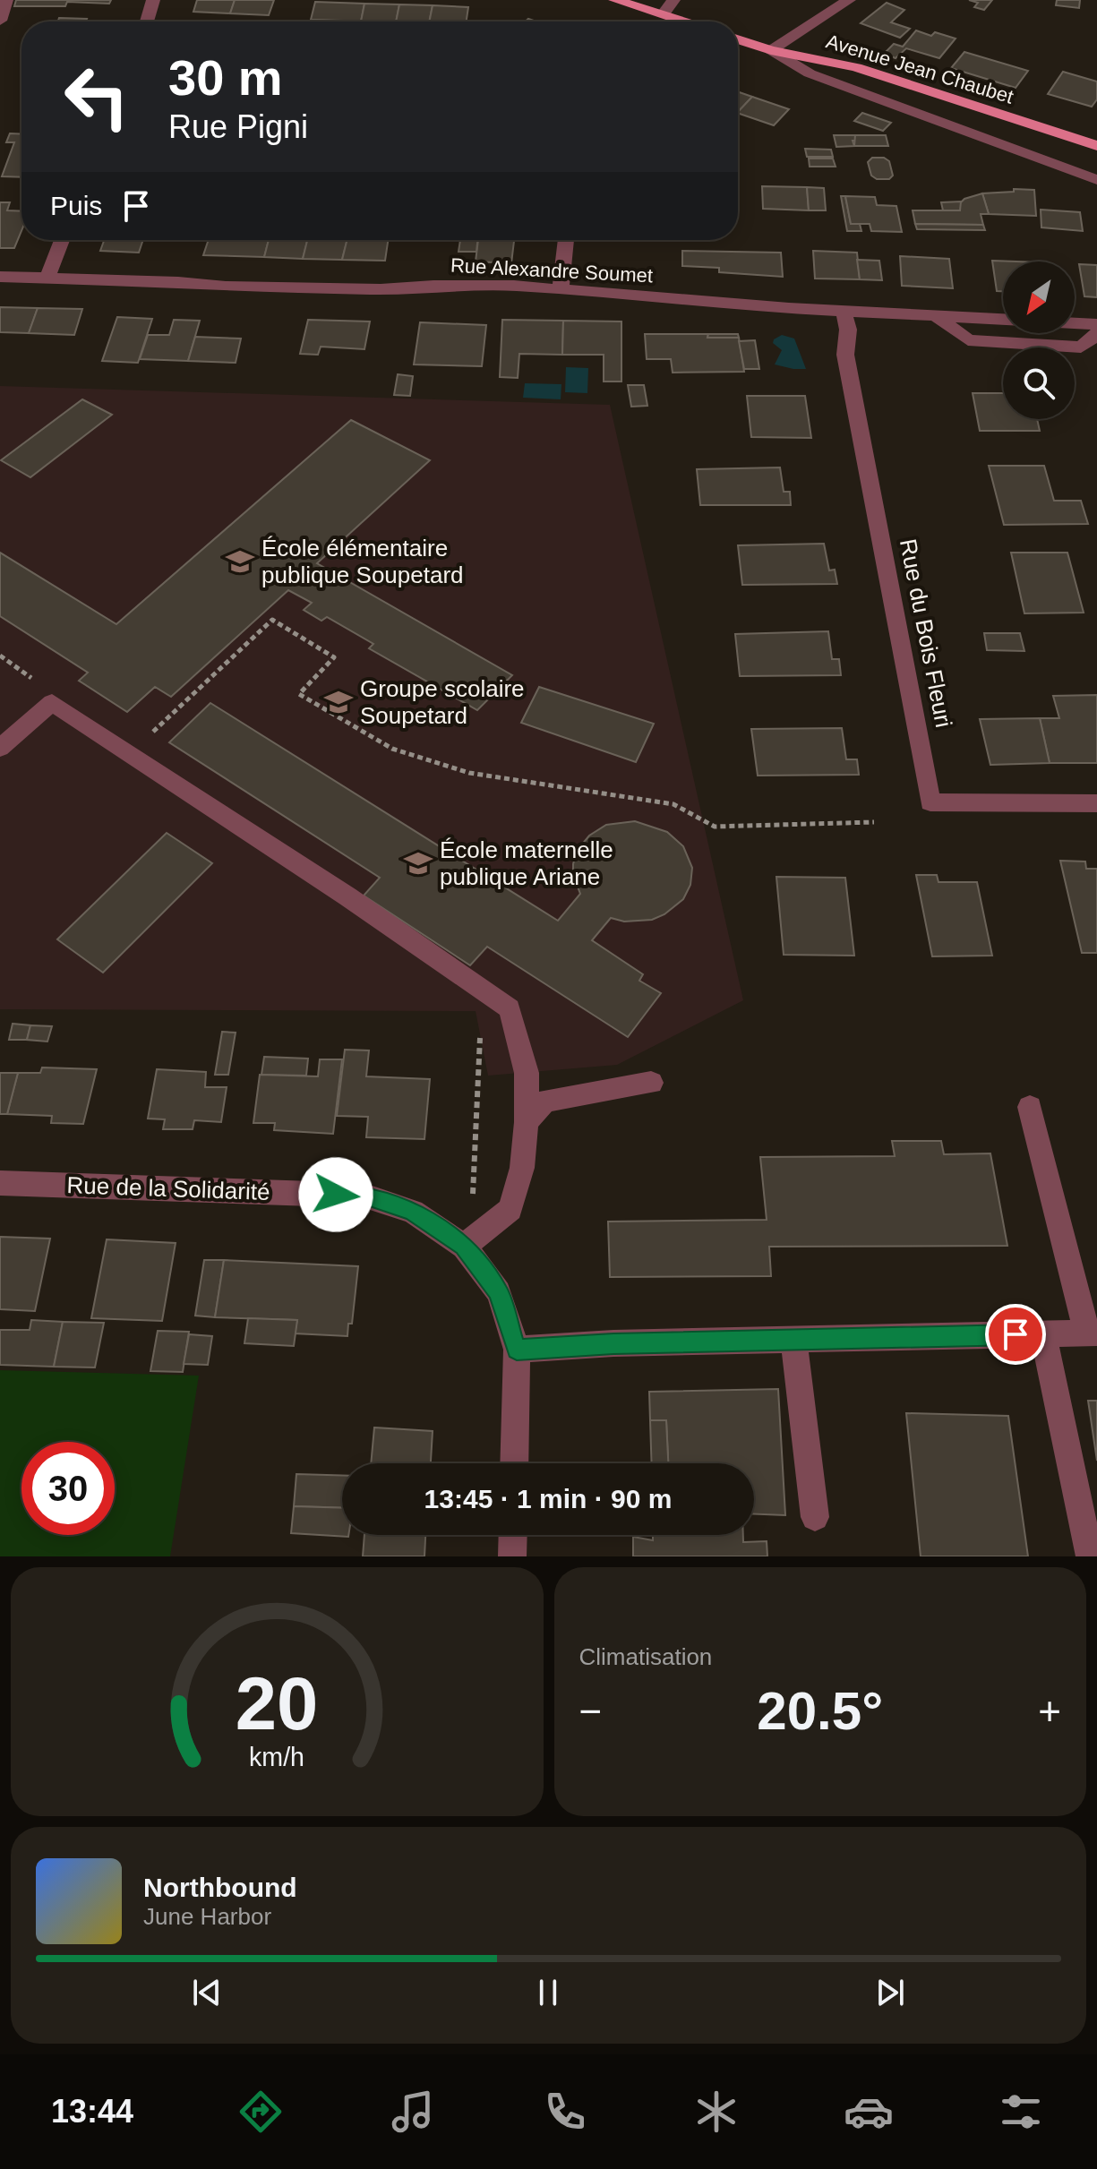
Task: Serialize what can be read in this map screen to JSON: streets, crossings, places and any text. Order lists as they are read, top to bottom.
{
  "streets": {
    "main road": ["Avenue Jean Chaubet"],
    "street": ["Rue Alexandre Soumet", "Rue du Bois Fleuri", "Rue de la Solidarité"]
  },
  "crossings": [
    ["Rue Alexandre Soumet", "Rue du Bois Fleuri"]
  ],
  "places": {
    "school or university": ["École élémentaire publique Soupetard", "Groupe scolaire Soupetard", "École maternelle publique Ariane"]
  },
  "north": "bottom left",
  "page": {
    "turn": ["30 m", "Rue Pigni"],
    "then": "Puis",
    "limit": "30",
    "trip": "13:45 · 1 min · 90 m",
    "tile": "Climatisation",
    "heat": ["−", "20.5°", "+"],
    "song": ["Northbound", "June Harbor"],
    "tabs": "13:44",
    "gauge": ["20", "km/h"]
  }
}
